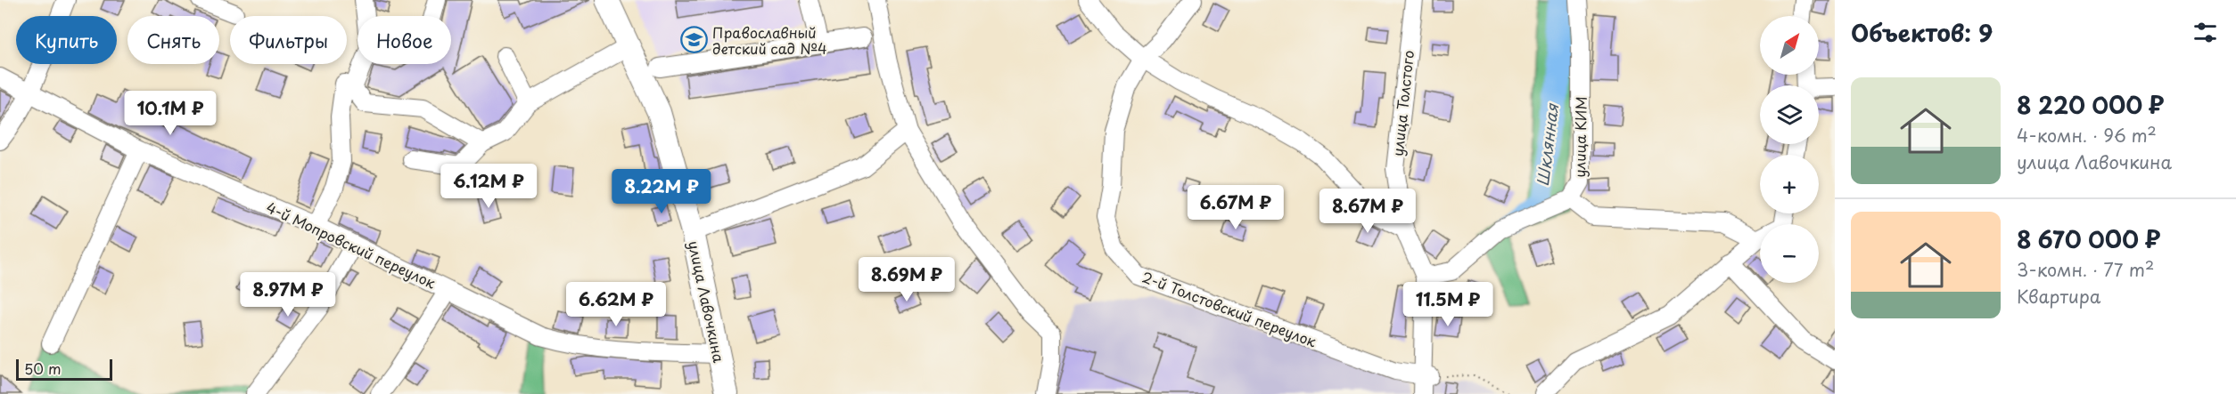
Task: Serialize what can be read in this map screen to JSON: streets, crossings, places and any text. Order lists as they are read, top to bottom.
{
  "streets": {
    "main road": ["улица Лавочкина"],
    "street": [
      "улица Толстого",
      "улица КИМ",
      "4-й Мопровский переулок",
      "2-й Толстовский переулок"
    ]
  },
  "crossings": [
    ["улица Толстого", "улица КИМ"],
    ["улица Толстого", "2-й Толстовский переулок"],
    ["4-й Мопровский переулок", "улица Лавочкина"]
  ],
  "water": ["Шклянная"],
  "places": {
    "school or university": ["Православный детский сад №4"]
  },
  "scale_bar": "50 m",
  "north": "top right",
  "page": {
    "heading": "Объектов: 9",
    "map_buttons": ["+", "−"],
    "chip": [
      "Купить",
      "Снять",
      "Фильтры",
      "Новое"
    ],
    "list": [
      {
        "name": "8 220 000 ₽",
        "note": "4-комн. · 96 m² · улица Лавочкина"
      },
      {
        "name": "8 670 000 ₽",
        "note": "3-комн. · 77 m² · Квартира"
      }
    ],
    "price": [
      "10.1M ₽",
      "6.12M ₽",
      "8.22M ₽",
      "6.67M ₽",
      "8.67M ₽",
      "8.69M ₽",
      "8.97M ₽",
      "6.62M ₽",
      "11.5M ₽"
    ],
    "scale": "50 m"
  }
}
